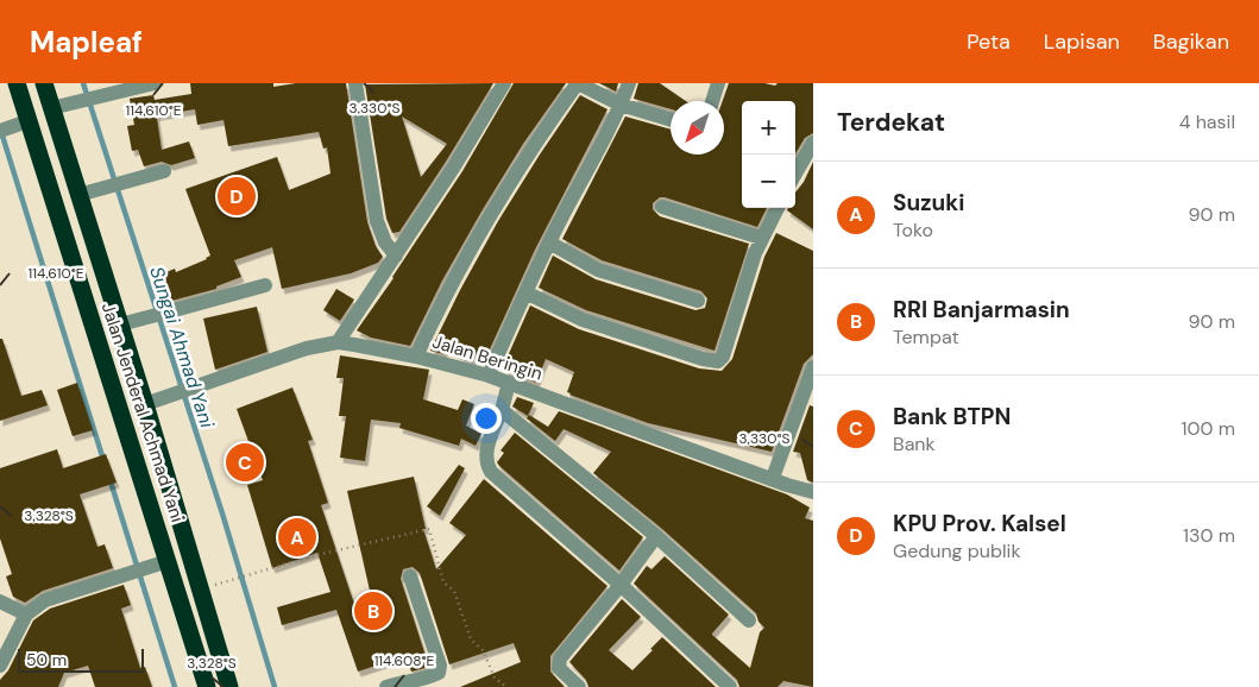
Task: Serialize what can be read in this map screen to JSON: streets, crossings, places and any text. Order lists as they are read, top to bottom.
{
  "streets": {
    "highway": ["Jalan Jenderal Achmad Yani"],
    "street": ["Jalan Beringin"]
  },
  "crossings": [
    ["Jalan Beringin", "Jalan Jenderal Achmad Yani"]
  ],
  "water": ["Sungai Ahmad Yani"],
  "scale_bar": "50 m",
  "north": "bottom left",
  "page": {
    "header": "Mapleaf",
    "nav": ["Peta", "Lapisan", "Bagikan"],
    "heading": ["Terdekat", "4 hasil"],
    "map_buttons": ["+", "−"],
    "list": [
      {
        "mark": "A",
        "name": "Suzuki",
        "note": "Toko",
        "value": "90 m"
      },
      {
        "mark": "B",
        "name": "RRI Banjarmasin",
        "note": "Tempat",
        "value": "90 m"
      },
      {
        "mark": "C",
        "name": "Bank BTPN",
        "note": "Bank",
        "value": "100 m"
      },
      {
        "mark": "D",
        "name": "KPU Prov. Kalsel",
        "note": "Gedung publik",
        "value": "130 m"
      }
    ],
    "pins": [
      "D",
      "C",
      "A",
      "B"
    ],
    "scale": "50 m"
  },
  "coordinates": [
    "3.330°S",
    "114.610°E",
    "3.328°S",
    "114.608°E"
  ]
}
